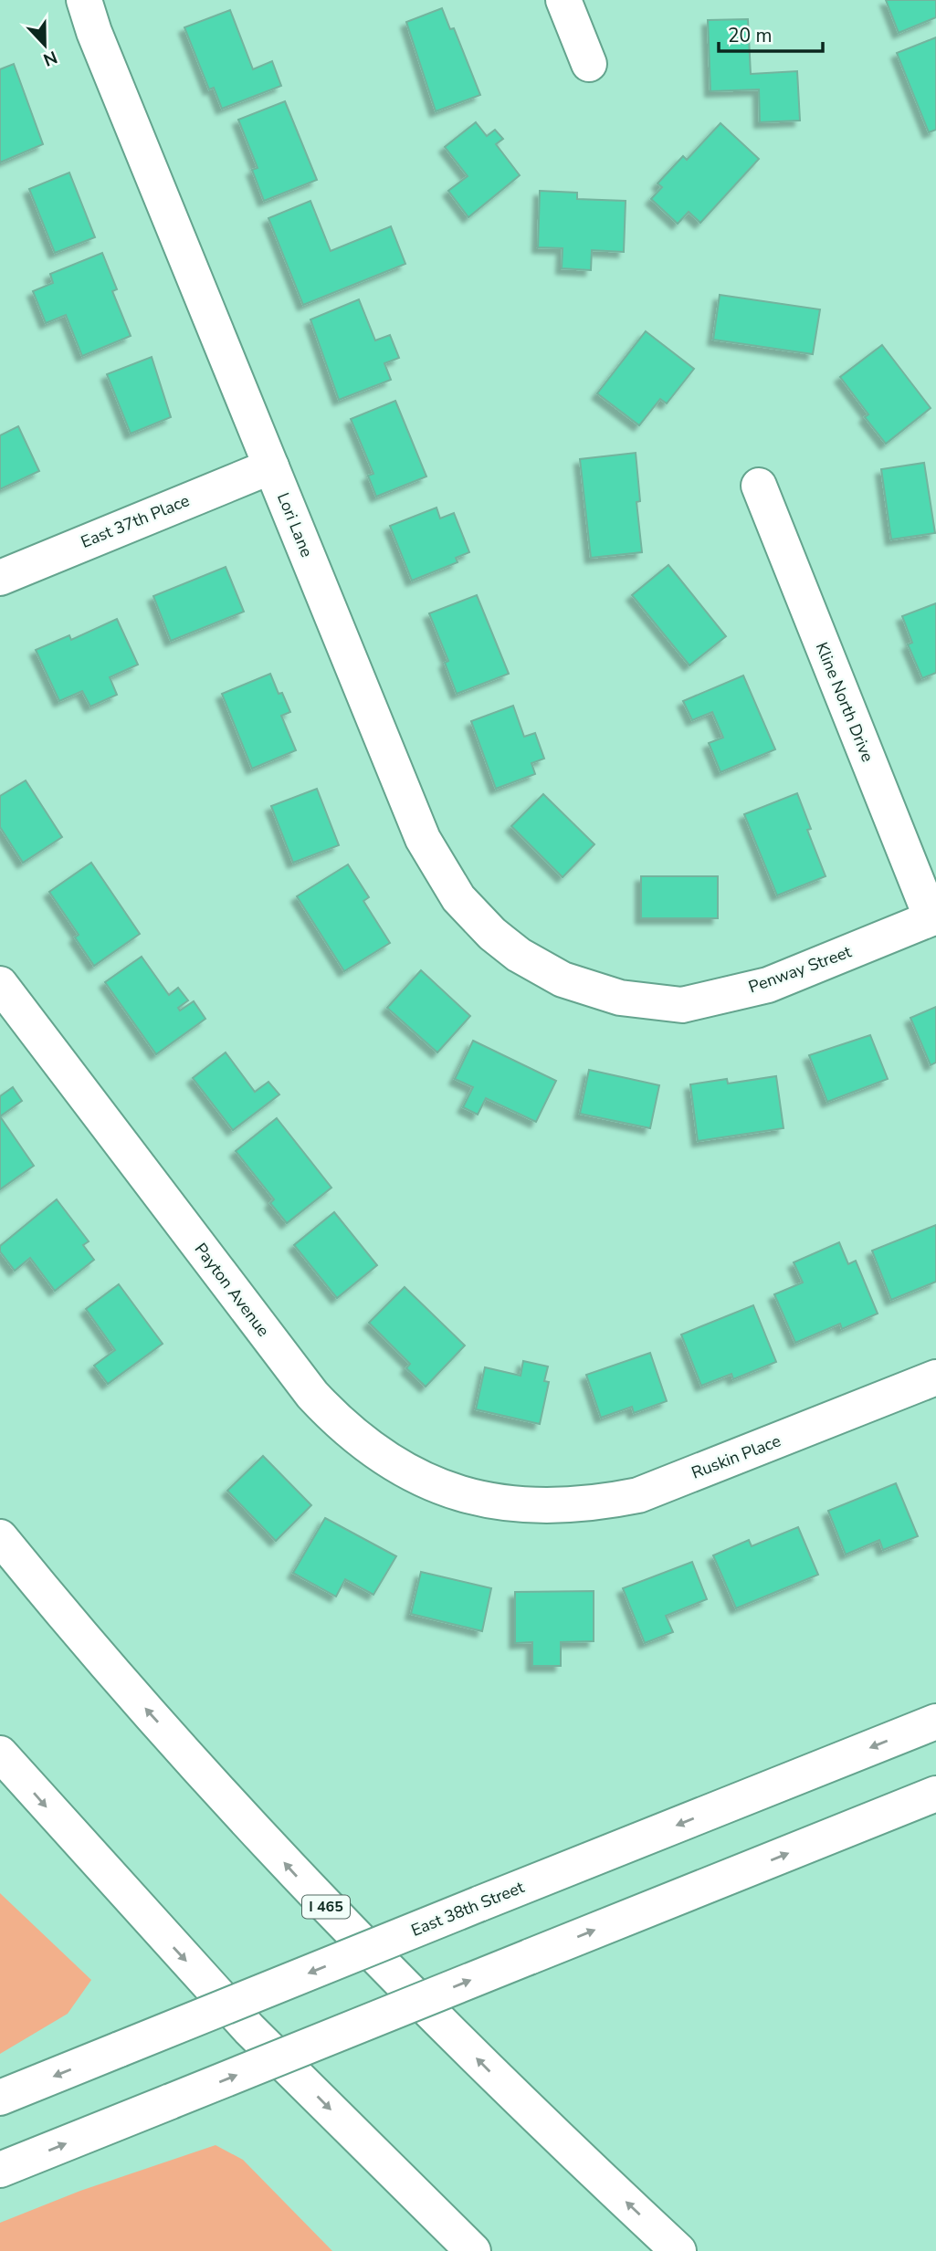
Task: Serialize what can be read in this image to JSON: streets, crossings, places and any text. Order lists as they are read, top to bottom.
{
  "streets": {
    "main road": [
      "East 37th Place",
      "Lori Lane",
      "Kline North Drive",
      "Penway Street",
      "Payton Avenue",
      "Ruskin Place",
      "I 465",
      "East 38th Street"
    ]
  },
  "crossings": [
    ["East 37th Place", "Lori Lane"],
    ["Lori Lane", "Penway Street"],
    ["Kline North Drive", "Penway Street"],
    ["Payton Avenue", "Ruskin Place"]
  ],
  "scale_bar": "20 m",
  "north": "bottom"
}
